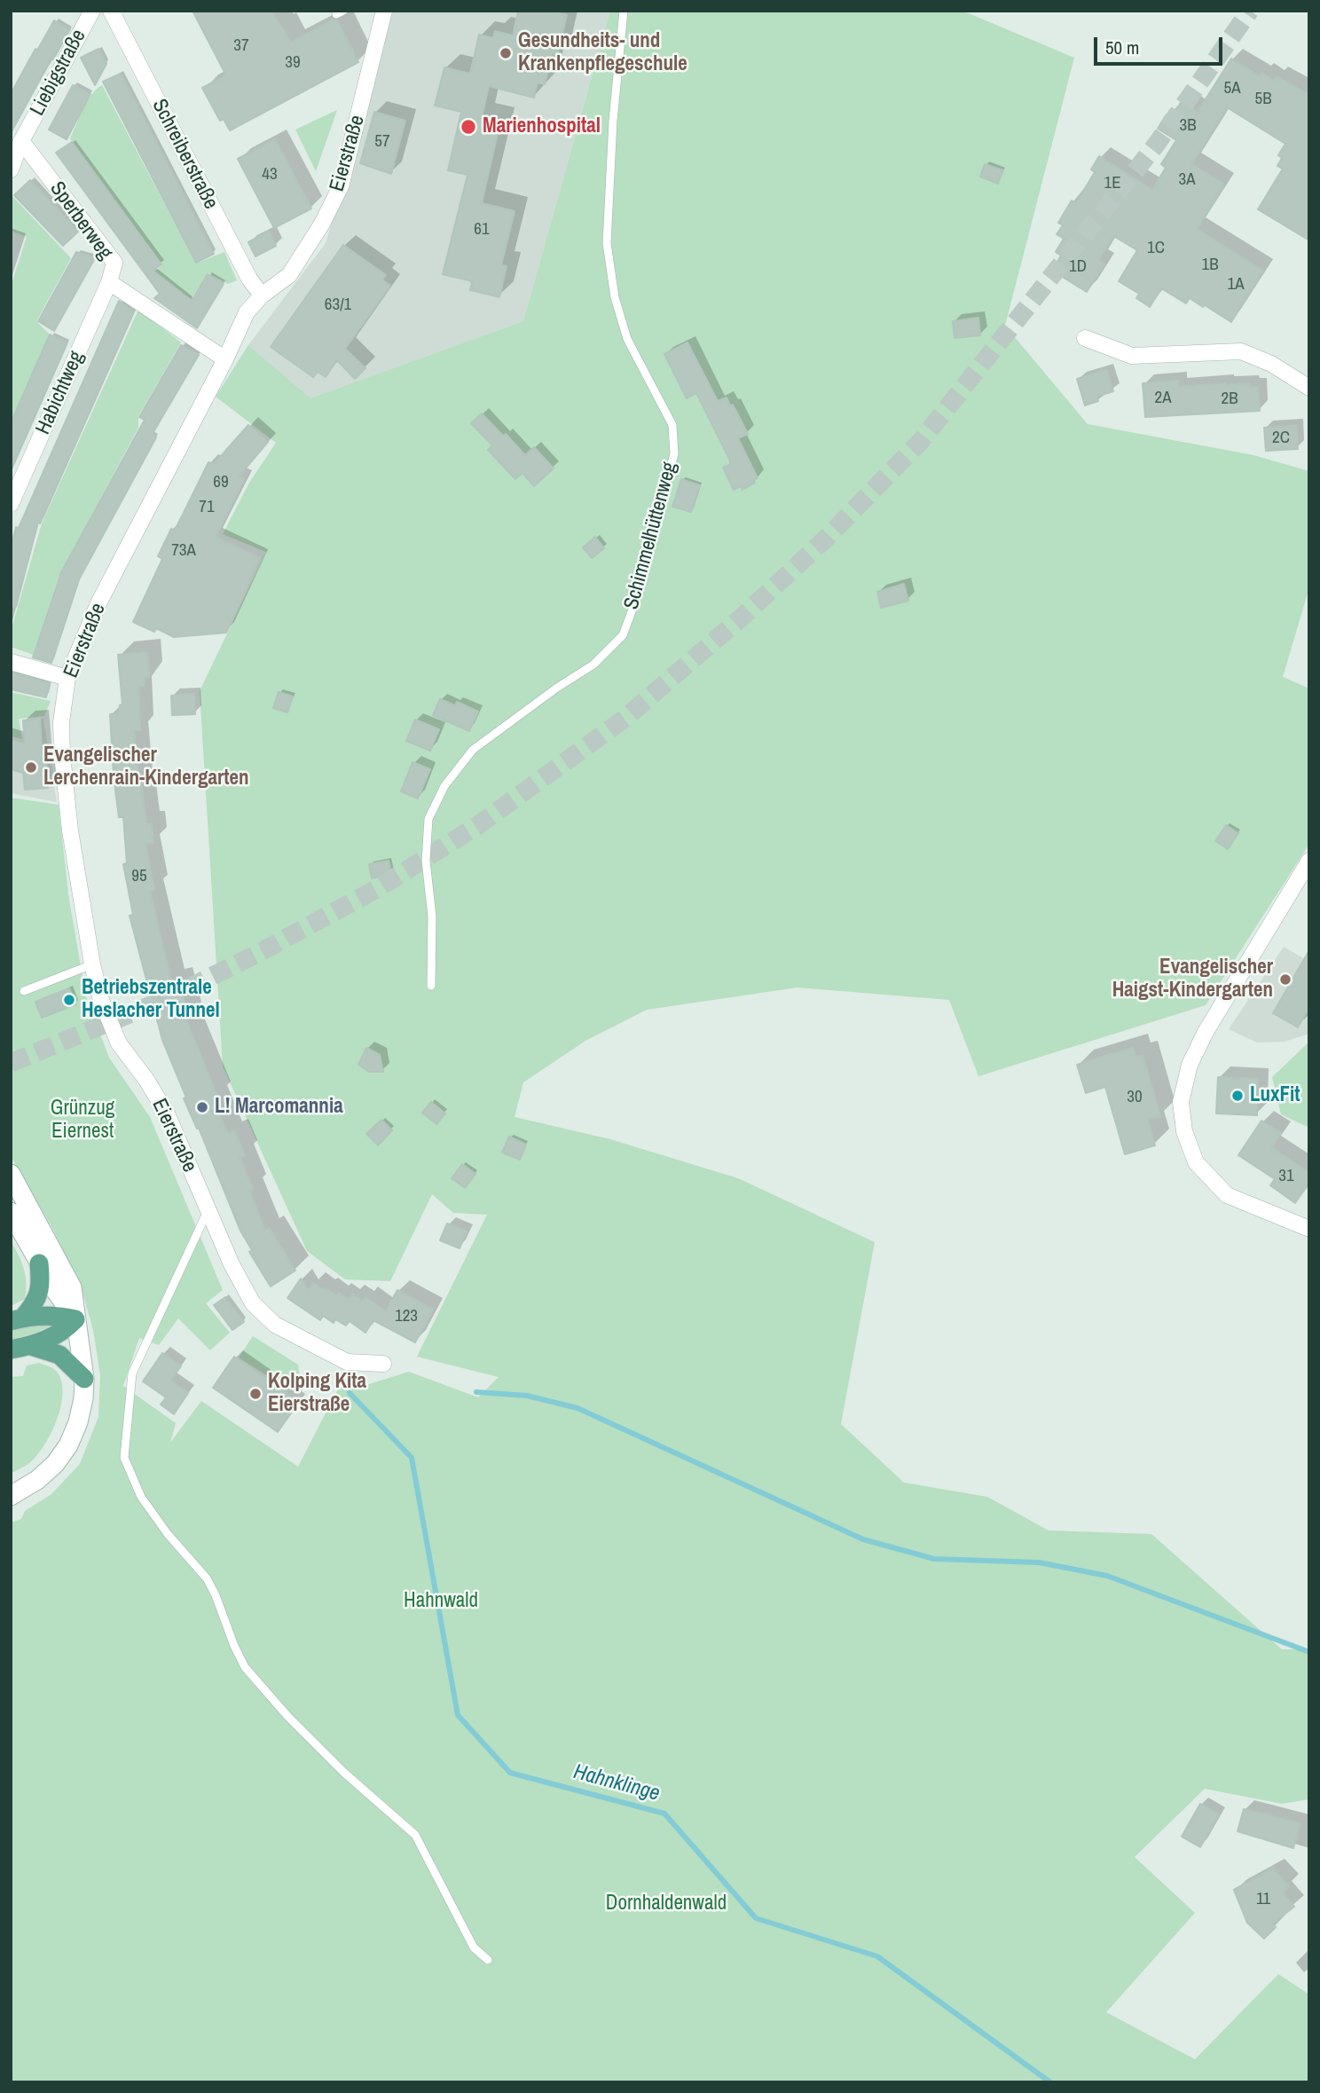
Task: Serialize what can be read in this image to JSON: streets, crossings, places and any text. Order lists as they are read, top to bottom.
{
  "streets": {
    "street": [
      "Liebigstraße",
      "Eierstraße",
      "Schreiberstraße",
      "Sperberweg",
      "Habichtweg"
    ],
    "lane": ["Schimmelhüttenweg"]
  },
  "crossings": [
    ["Liebigstraße", "Sperberweg"],
    ["Eierstraße", "Schreiberstraße"],
    ["Eierstraße", "Sperberweg"],
    ["Sperberweg", "Habichtweg"]
  ],
  "water": ["Hahnklinge"],
  "parks": ["Grünzug Eiernest", "Hahnwald", "Dornhaldenwald"],
  "places": [
    "Gesundheits- und Krankenpflegeschule",
    "Marienhospital",
    "Evangelischer Lerchenrain-Kindergarten",
    "Evangelischer Haigst-Kindergarten",
    "Betriebszentrale Heslacher Tunnel",
    "LuxFit",
    "L! Marcomannia",
    "Kolping Kita Eierstraße"
  ],
  "house_numbers": [
    "37",
    "39",
    "5A",
    "5B",
    "3B",
    "57",
    "43",
    "3A",
    "1E",
    "61",
    "1C",
    "1B",
    "1D",
    "1A",
    "63/1",
    "2A",
    "2B",
    "2C",
    "69",
    "71",
    "73A",
    "95",
    "30",
    "31",
    "123",
    "11"
  ],
  "scale_bar": "50 m"
}
